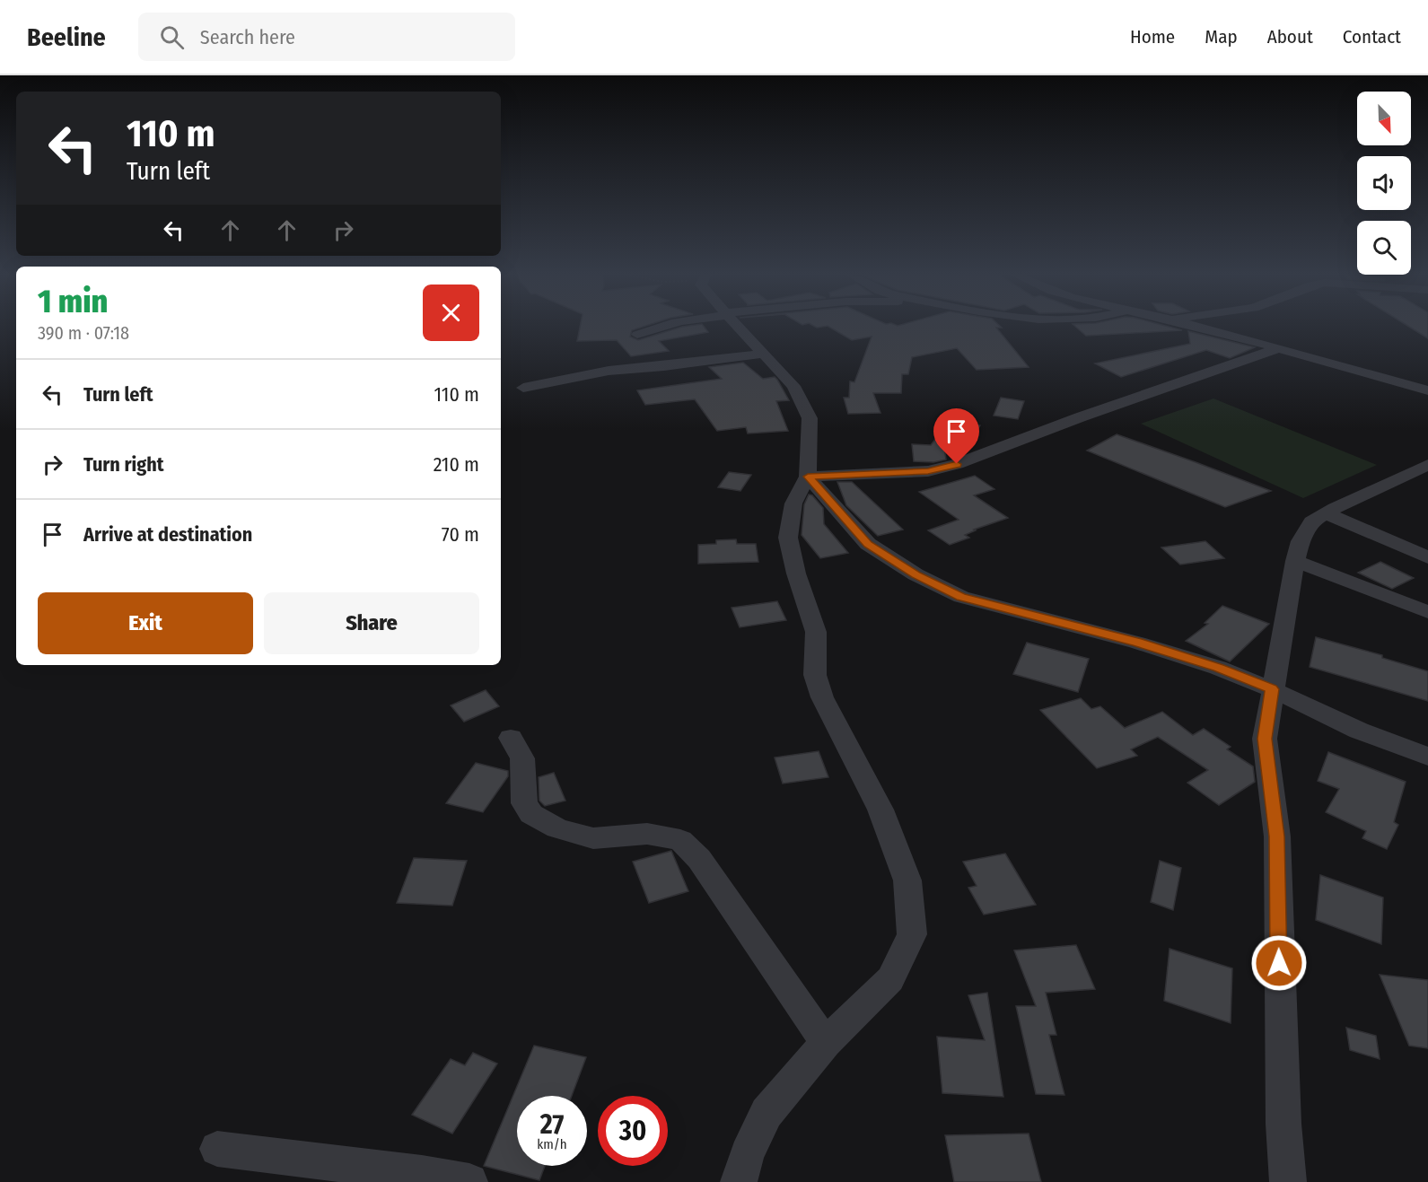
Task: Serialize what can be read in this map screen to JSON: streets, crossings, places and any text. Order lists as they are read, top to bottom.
{
  "north": "bottom right",
  "page": {
    "header": "Beeline",
    "search": "Search here",
    "nav": [
      "Home",
      "Map",
      "About",
      "Contact"
    ],
    "turn": ["110 m", "Turn left"],
    "heading": ["1 min", "390 m · 07:18"],
    "list": [
      {
        "name": "Turn left",
        "value": "110 m"
      },
      {
        "name": "Turn right",
        "value": "210 m"
      },
      {
        "name": "Arrive at destination",
        "value": "70 m"
      }
    ],
    "buttons": ["Exit", "Share"],
    "speed": "27 km/h",
    "limit": "30"
  }
}
